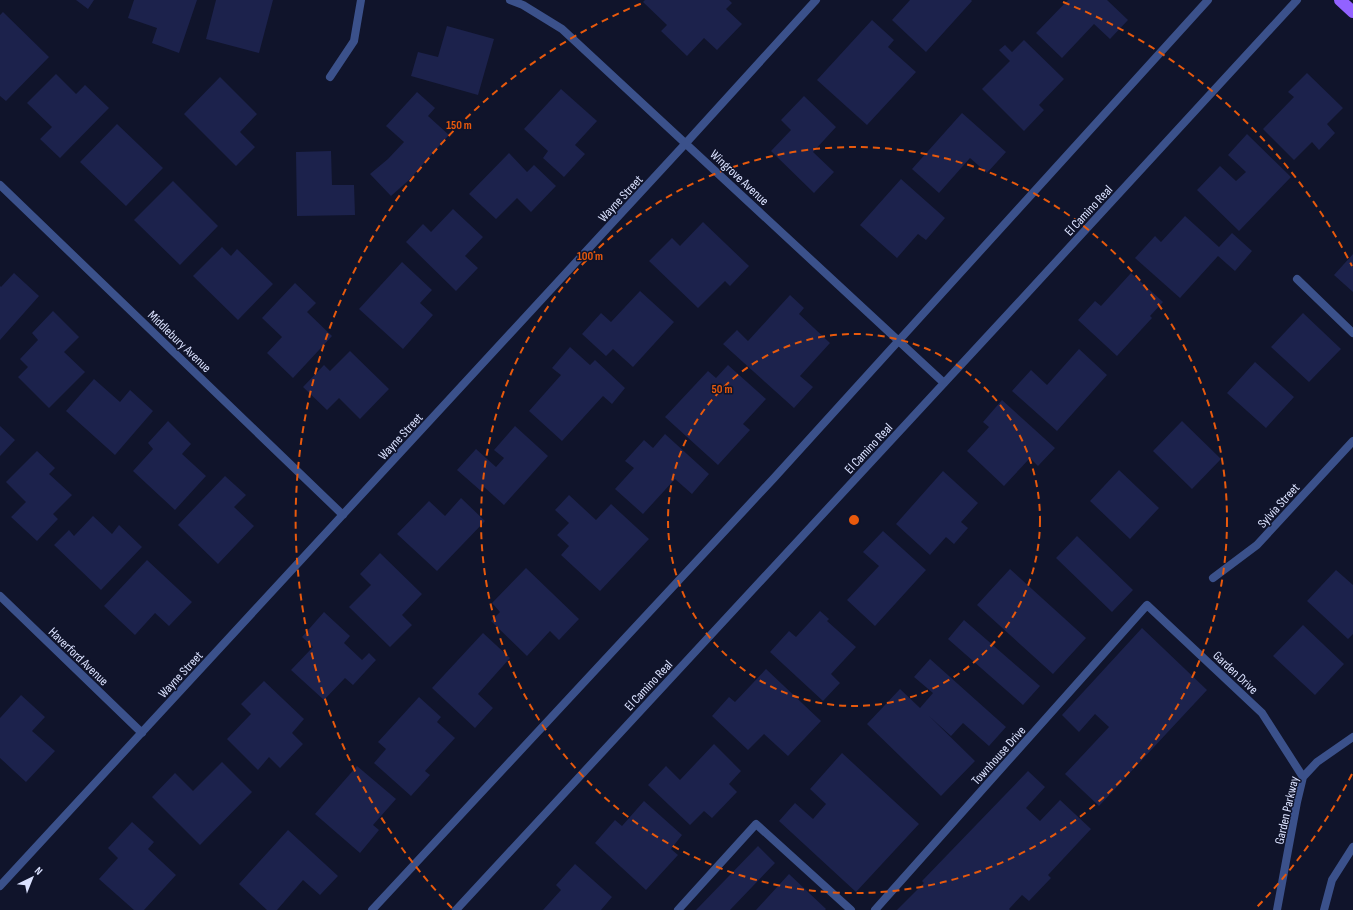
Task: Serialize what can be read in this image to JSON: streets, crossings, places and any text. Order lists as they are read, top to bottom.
{
  "streets": {
    "street": [
      "Wingrove Avenue",
      "Wayne Street",
      "El Camino Real",
      "Middlebury Avenue",
      "Sylvia Street",
      "Haverford Avenue",
      "Garden Drive",
      "Townhouse Drive",
      "Garden Parkway"
    ]
  },
  "crossings": [
    ["Wingrove Avenue", "Wayne Street"],
    ["Wingrove Avenue", "El Camino Real"],
    ["Wayne Street", "Middlebury Avenue"],
    ["Wayne Street", "Haverford Avenue"],
    ["Garden Drive", "Townhouse Drive"],
    ["Garden Drive", "Garden Parkway"]
  ],
  "north": "top right",
  "rings": ["150 m", "100 m", "50 m"]
}
